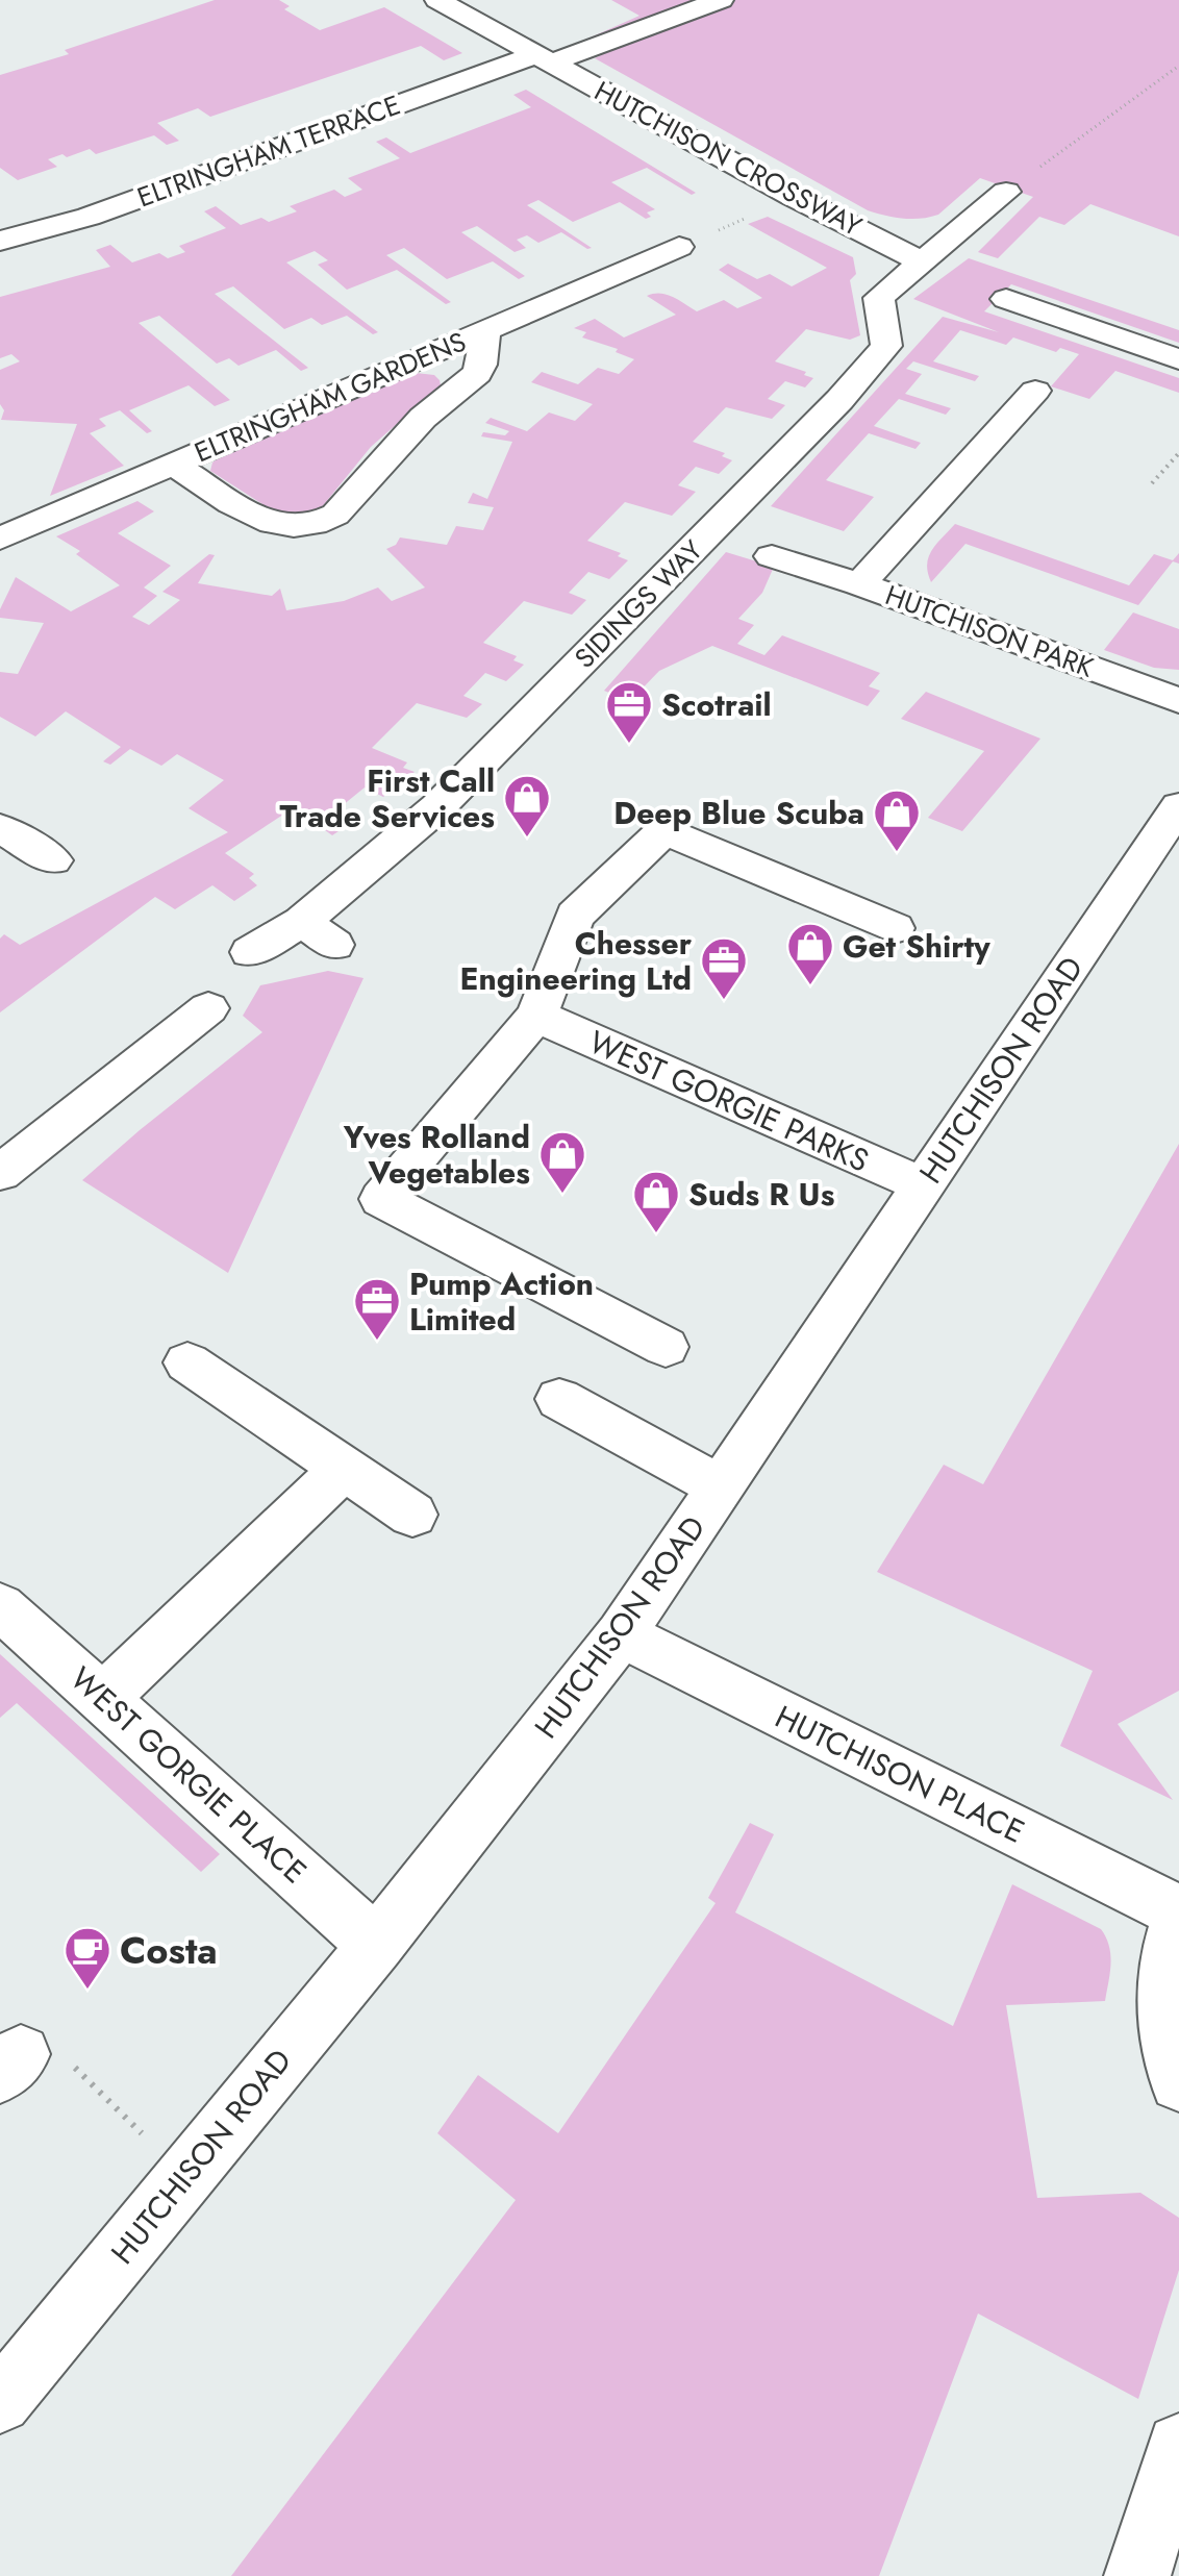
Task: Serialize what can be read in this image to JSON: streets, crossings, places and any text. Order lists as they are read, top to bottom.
{
  "streets": {
    "street": [
      "ELTRINGHAM TERRACE",
      "HUTCHISON CROSSWAY",
      "ELTRINGHAM GARDENS",
      "SIDINGS WAY",
      "HUTCHISON PARK",
      "HUTCHISON ROAD",
      "WEST GORGIE PARKS",
      "HUTCHISON PLACE",
      "WEST GORGIE PLACE"
    ]
  },
  "crossings": [
    ["ELTRINGHAM TERRACE", "HUTCHISON CROSSWAY"],
    ["HUTCHISON CROSSWAY", "SIDINGS WAY"],
    ["HUTCHISON ROAD", "WEST GORGIE PARKS"],
    ["HUTCHISON ROAD", "HUTCHISON PLACE"],
    ["HUTCHISON ROAD", "WEST GORGIE PLACE"]
  ],
  "places": {
    "office": ["Scotrail", "Chesser Engineering Ltd", "Pump Action Limited"],
    "shop": [
      "First Call Trade Services",
      "Deep Blue Scuba",
      "Get Shirty",
      "Yves Rolland Vegetables",
      "Suds R Us"
    ],
    "cafe": ["Costa"]
  }
}
